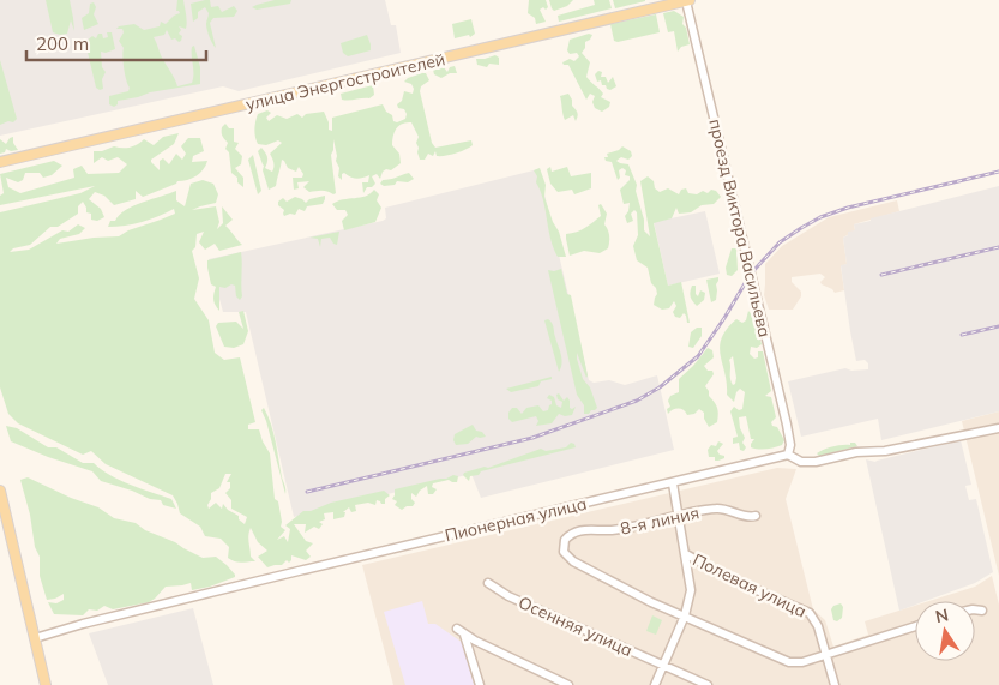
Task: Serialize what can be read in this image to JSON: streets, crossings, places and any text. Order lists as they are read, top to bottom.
{
  "streets": {
    "main road": ["улица Энергостроителей"],
    "street": [
      "проезд Виктора Васильева",
      "Пионерная улица",
      "8-я линия",
      "Полевая улица",
      "Осенняя улица"
    ]
  },
  "crossings": [
    ["улица Энергостроителей", "проезд Виктора Васильева"],
    ["проезд Виктора Васильева", "Пионерная улица"],
    ["Пионерная улица", "Полевая улица"],
    ["8-я линия", "Полевая улица"]
  ],
  "scale_bar": "200 m",
  "north": "top"
}
